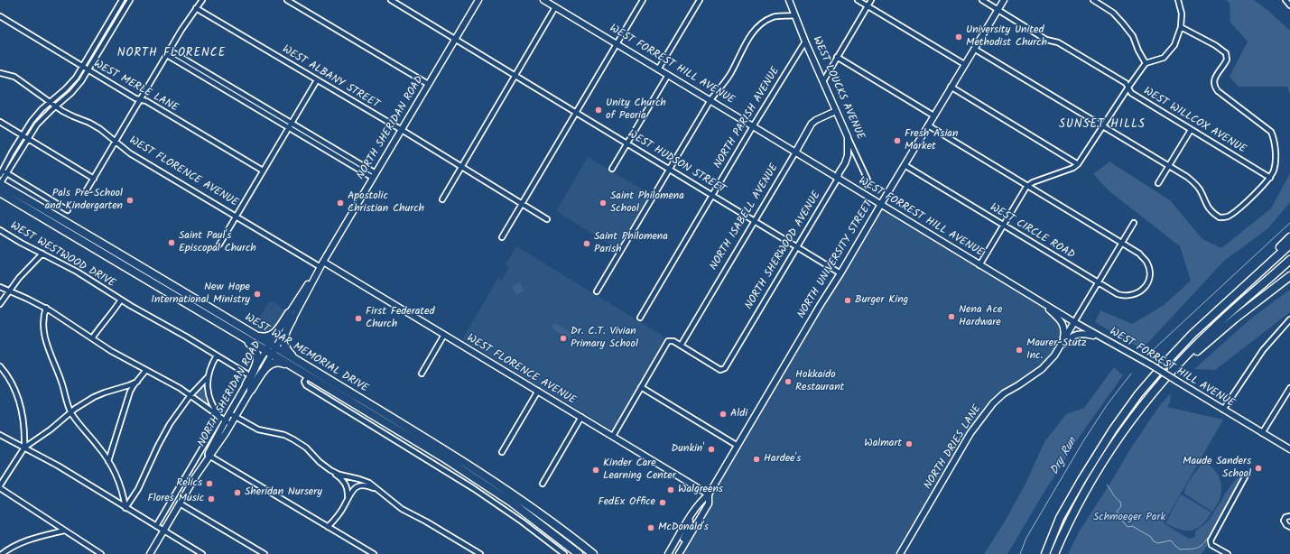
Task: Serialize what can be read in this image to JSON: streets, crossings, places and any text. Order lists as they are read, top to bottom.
{
  "streets": {
    "highway": ["WEST WAR MEMORIAL DRIVE"],
    "main road": [
      "WEST FORREST HILL AVENUE",
      "WEST LOUCKS AVENUE",
      "NORTH SHERIDAN ROAD",
      "WEST FLORENCE AVENUE",
      "NORTH ISABELL AVENUE",
      "NORTH SHERWOOD AVENUE",
      "NORTH UNIVERSITY STREET",
      "NORTH DRIES LANE"
    ],
    "street": [
      "WEST ALBANY STREET",
      "WEST MERLE LANE",
      "NORTH PARISH AVENUE",
      "WEST WILLCOX AVENUE",
      "WEST HUDSON STREET",
      "WEST CIRCLE ROAD",
      "WEST WESTWOOD DRIVE"
    ]
  },
  "crossings": [
    ["WEST FORREST HILL AVENUE", "NORTH PARISH AVENUE"],
    ["WEST FORREST HILL AVENUE", "NORTH ISABELL AVENUE"],
    ["WEST FORREST HILL AVENUE", "NORTH SHERWOOD AVENUE"],
    ["WEST FORREST HILL AVENUE", "NORTH UNIVERSITY STREET"],
    ["WEST FORREST HILL AVENUE", "NORTH DRIES LANE"],
    ["WEST ALBANY STREET", "NORTH SHERIDAN ROAD"],
    ["WEST LOUCKS AVENUE", "NORTH PARISH AVENUE"],
    ["WEST LOUCKS AVENUE", "NORTH ISABELL AVENUE"],
    ["WEST LOUCKS AVENUE", "NORTH SHERWOOD AVENUE"],
    ["NORTH PARISH AVENUE", "WEST HUDSON STREET"],
    ["WEST WILLCOX AVENUE", "NORTH UNIVERSITY STREET"],
    ["NORTH SHERIDAN ROAD", "WEST HUDSON STREET"],
    ["NORTH SHERIDAN ROAD", "WEST FLORENCE AVENUE"],
    ["NORTH SHERIDAN ROAD", "WEST WAR MEMORIAL DRIVE"],
    ["WEST HUDSON STREET", "NORTH ISABELL AVENUE"],
    ["WEST HUDSON STREET", "NORTH SHERWOOD AVENUE"],
    ["WEST HUDSON STREET", "NORTH UNIVERSITY STREET"],
    ["WEST FLORENCE AVENUE", "NORTH UNIVERSITY STREET"],
    ["NORTH ISABELL AVENUE", "NORTH SHERWOOD AVENUE"],
    ["WEST CIRCLE ROAD", "NORTH UNIVERSITY STREET"],
    ["WEST CIRCLE ROAD", "NORTH DRIES LANE"]
  ],
  "districts": ["NORTH FLORENCE", "SUNSET HILLS"],
  "water": ["Dry Run"],
  "parks": ["Schmoeger Park"],
  "places": [
    "University United Methodist Church",
    "Unity Church of Peoria",
    "Fresh Asian Market",
    "Pals Pre-School and Kindergarten",
    "Apostolic Christian Church",
    "Saint Philomena School",
    "Saint Paul's Episcopal Church",
    "Saint Philomena Parish",
    "New Hope International Ministry",
    "Burger King",
    "Nena Ace Hardware",
    "First Federated Church",
    "Dr. C.T. Vivian Primary School",
    "Maurer-Stutz Inc.",
    "Hokkaido Restaurant",
    "Aldi",
    "Walmart",
    "Dunkin'",
    "Hardee's",
    "Maude Sanders School",
    "Kinder Care Learning Center",
    "Relics",
    "Walgreens",
    "Sheridan Nursery",
    "Flores Music",
    "FedEx Office",
    "McDonald's"
  ]
}
